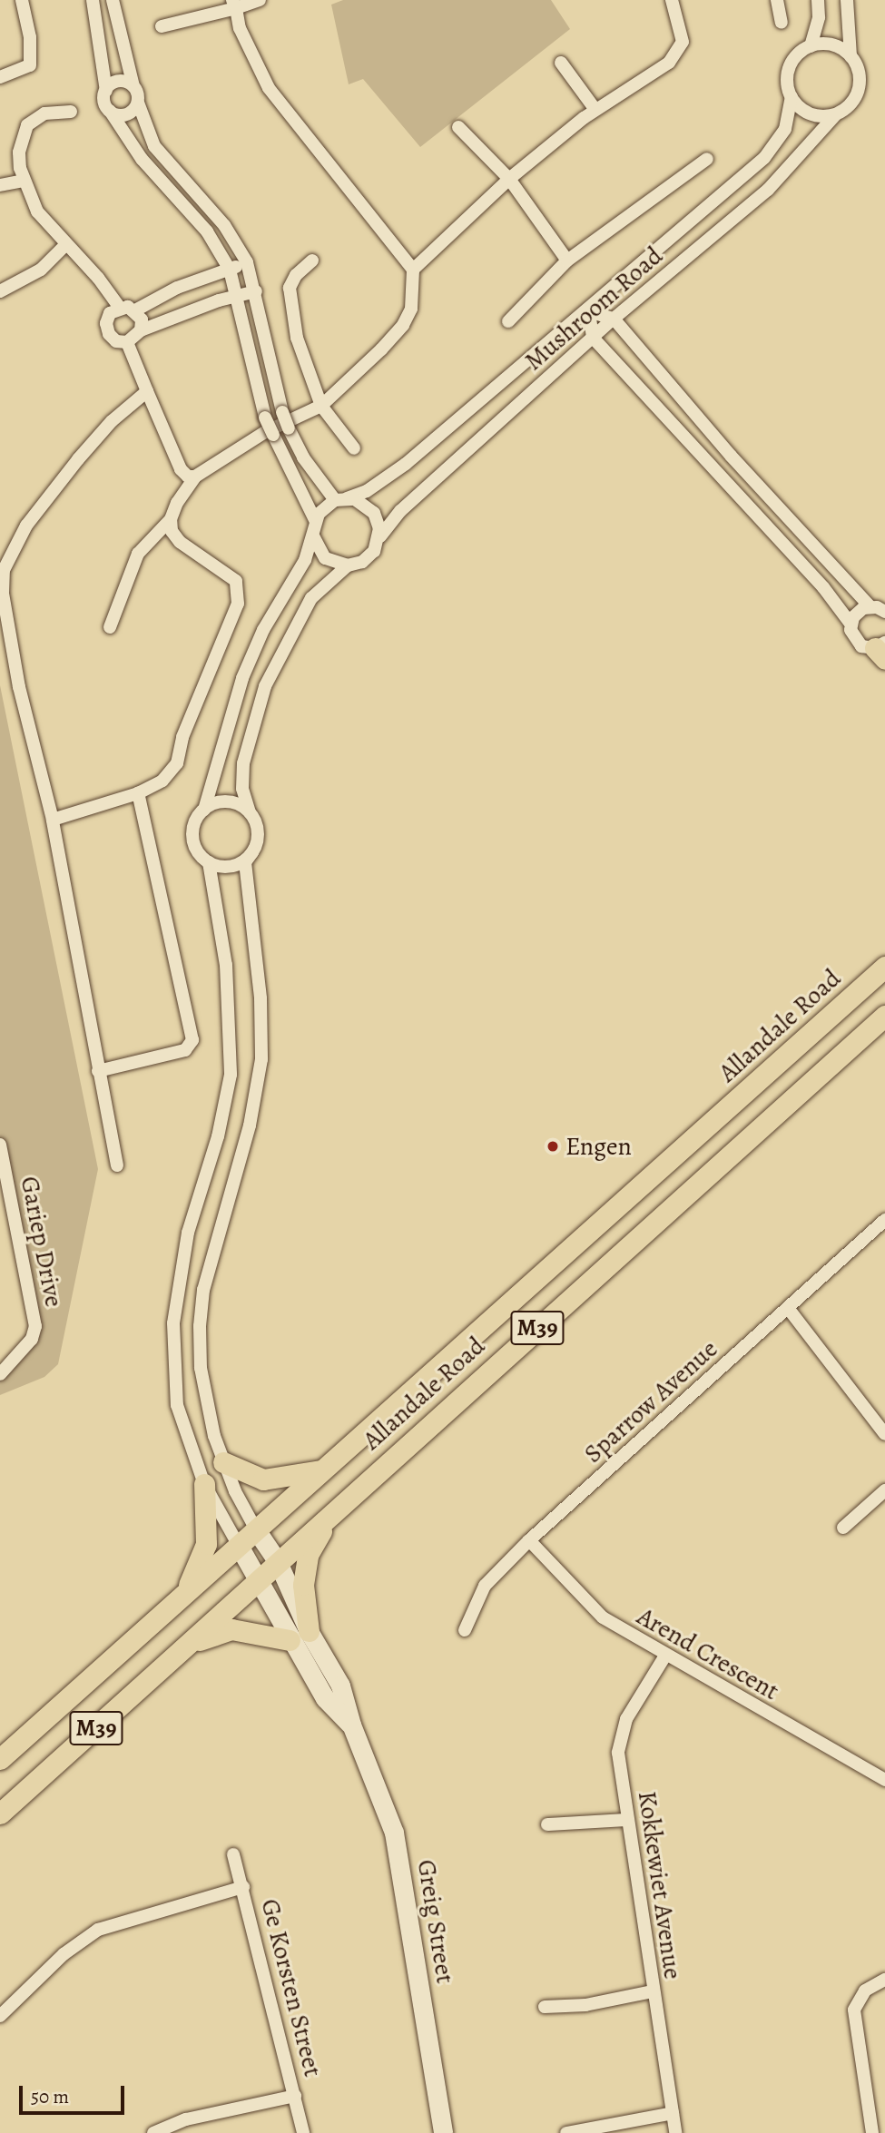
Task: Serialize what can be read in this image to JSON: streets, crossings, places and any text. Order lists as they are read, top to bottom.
{
  "streets": {
    "main road": ["Allandale Road", "M39"],
    "street": [
      "Mushroom Road",
      "Gariep Drive",
      "Sparrow Avenue",
      "Arend Crescent",
      "Kokkewiet Avenue",
      "Greig Street",
      "Ge Korsten Street"
    ]
  },
  "crossings": [
    ["Allandale Road", "Greig Street"],
    ["Sparrow Avenue", "Arend Crescent"],
    ["Arend Crescent", "Kokkewiet Avenue"]
  ],
  "places": ["Engen"],
  "scale_bar": "50 m"
}
